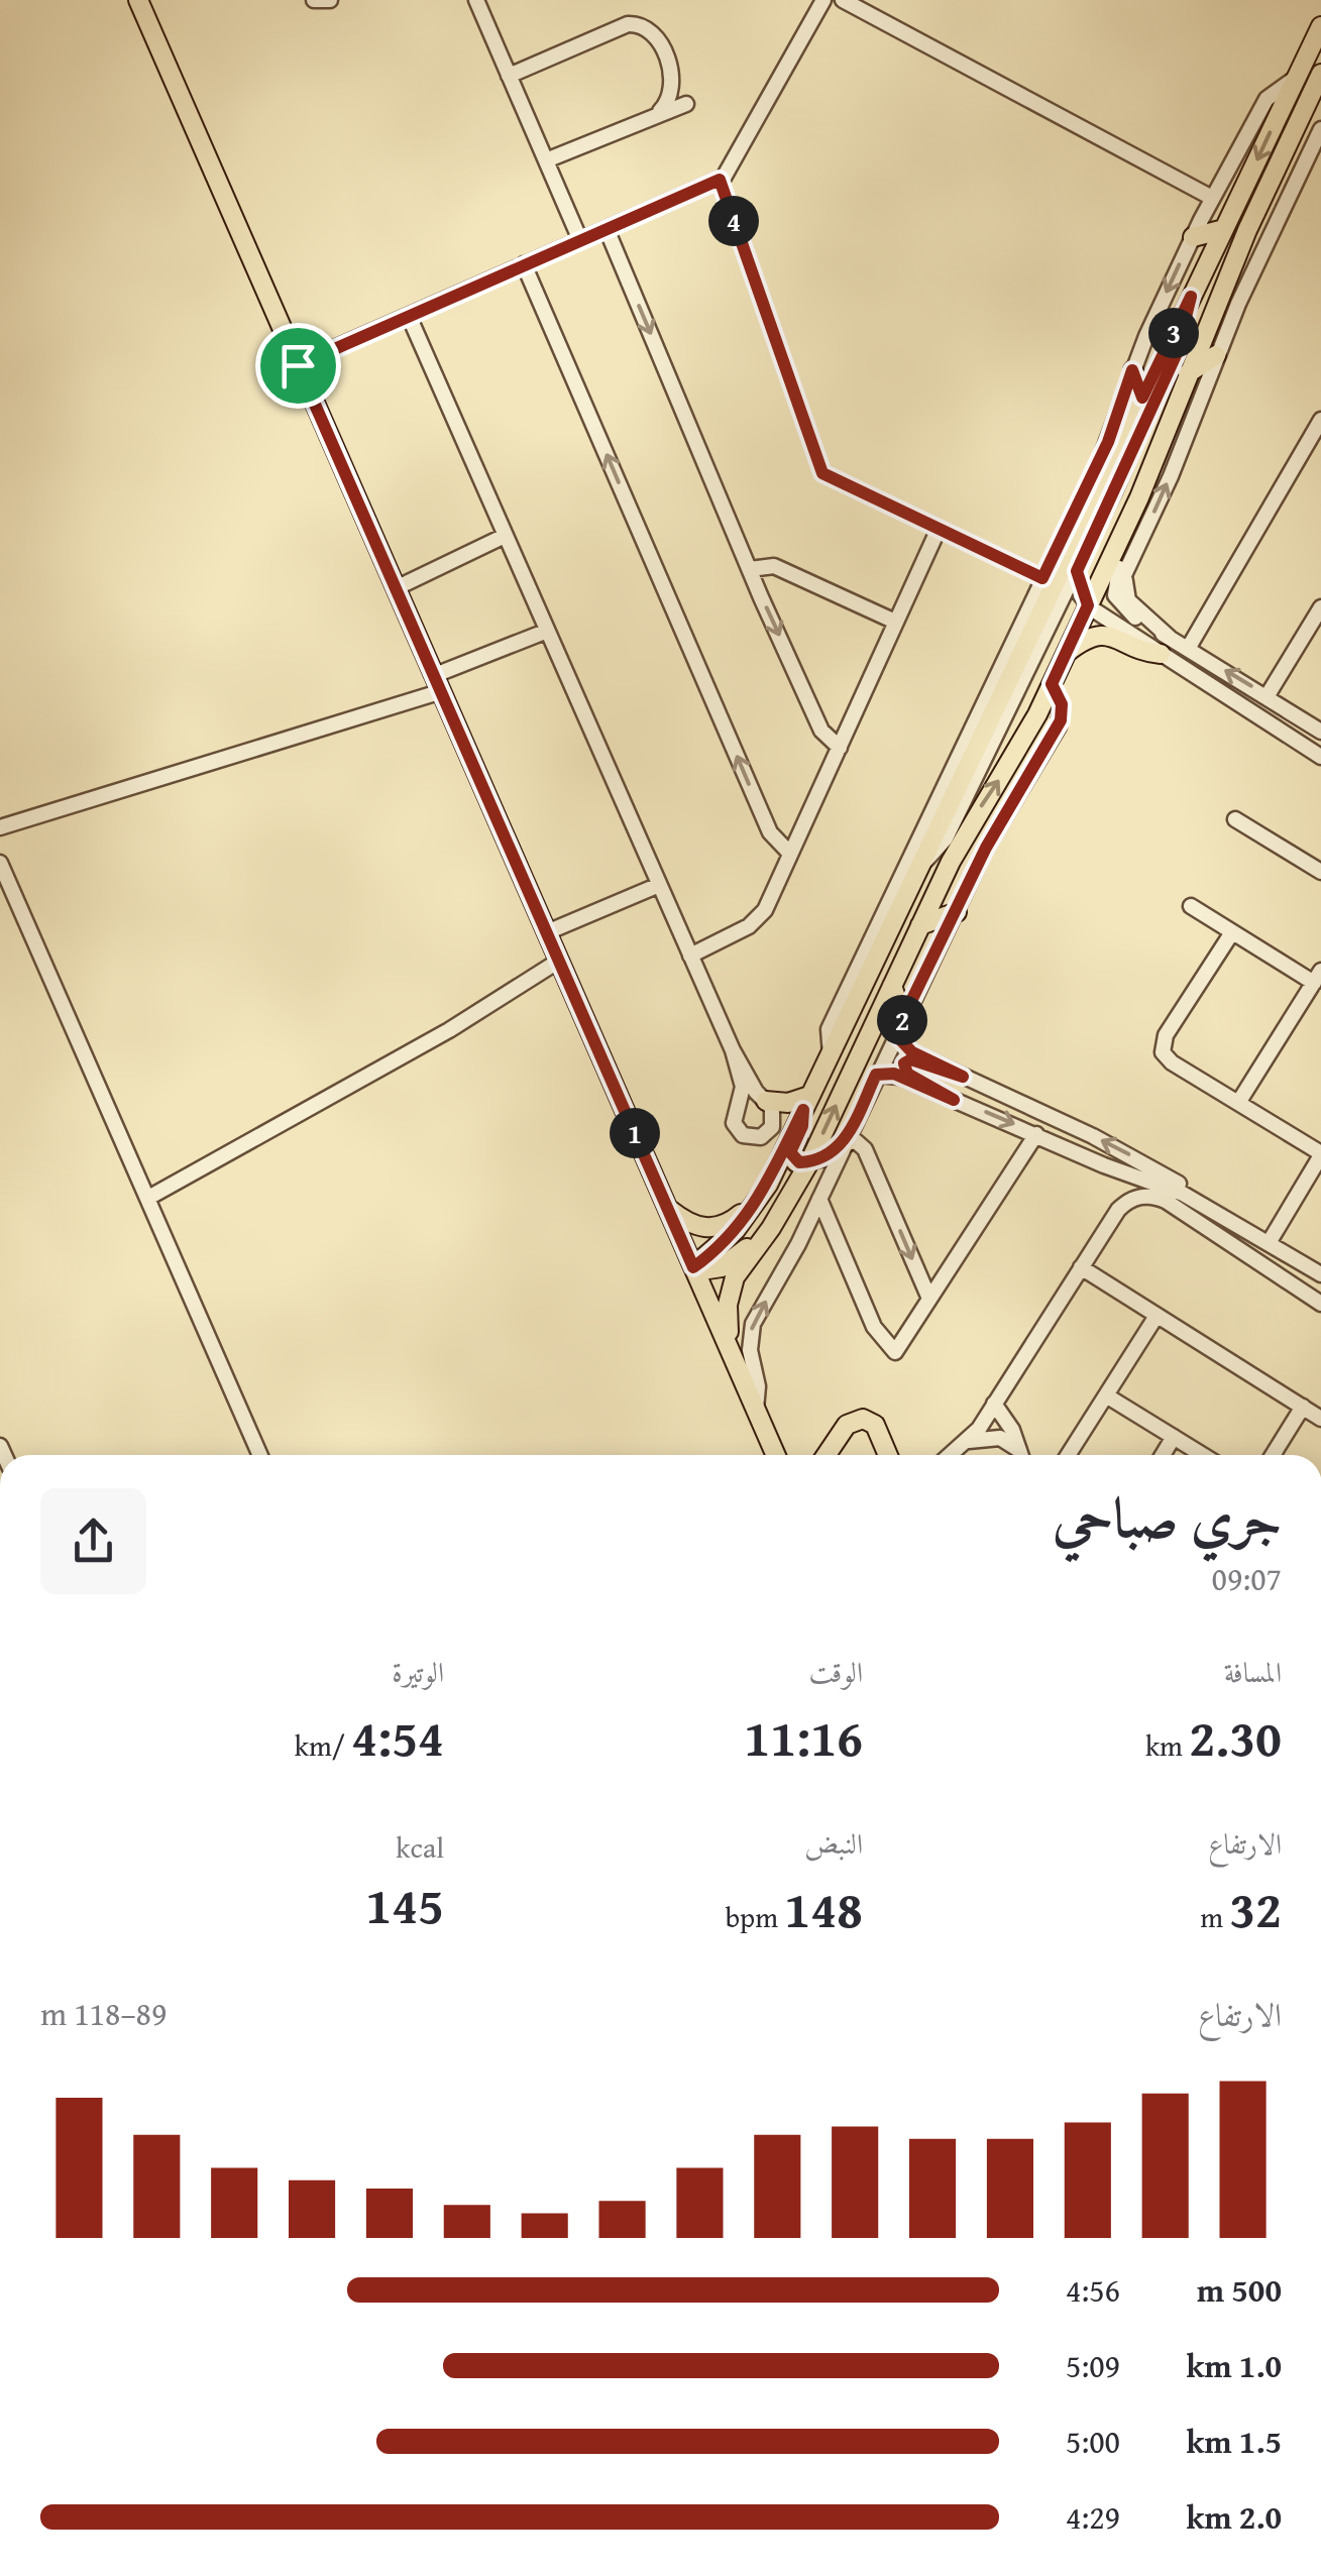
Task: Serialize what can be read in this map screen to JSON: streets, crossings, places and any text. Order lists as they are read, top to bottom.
{
  "page": {
    "pins": [
      "4",
      "3",
      "2",
      "1"
    ],
    "heading": ["جري صباحي", "09:07"],
    "stats": [
      ["المسافة", "2.30 km"],
      ["الوقت", "11:16"],
      ["الوتيرة", "4:54 /km"],
      ["الارتفاع", "32 m"],
      ["النبض", "148 bpm"],
      ["kcal", "145"]
    ],
    "chart": ["الارتفاع", "89–118 m"],
    "list": [
      {
        "name": "500 m",
        "note": "4:56"
      },
      {
        "name": "1.0 km",
        "note": "5:09"
      },
      {
        "name": "1.5 km",
        "note": "5:00"
      },
      {
        "name": "2.0 km",
        "note": "4:29"
      }
    ]
  }
}
